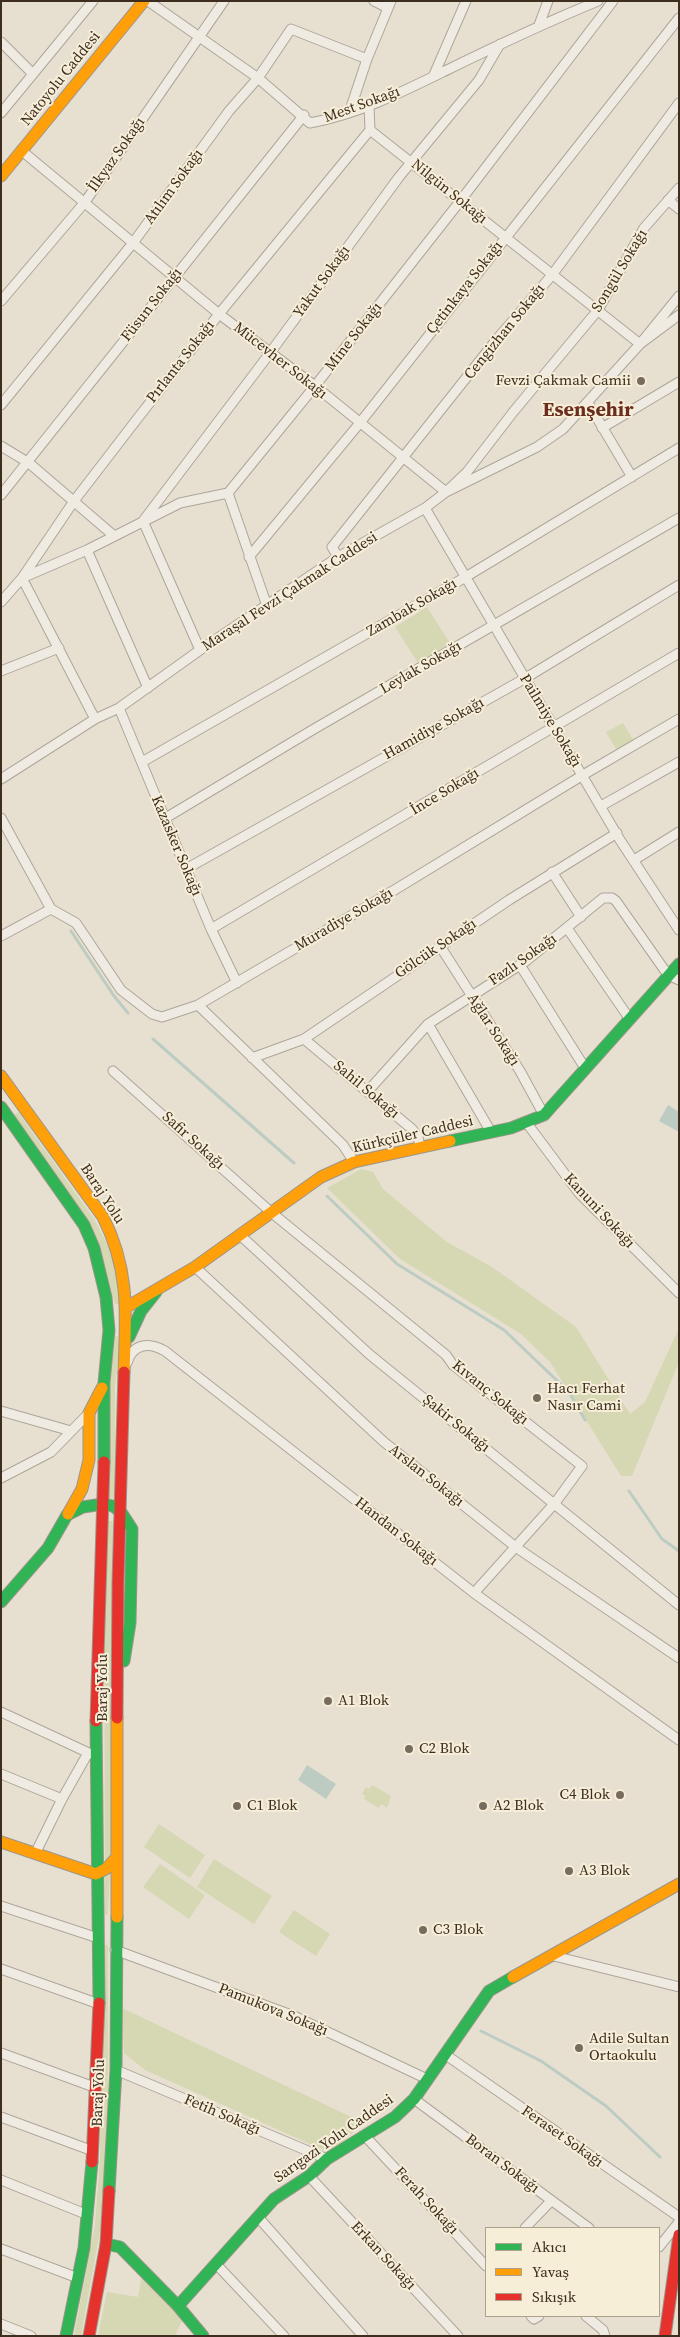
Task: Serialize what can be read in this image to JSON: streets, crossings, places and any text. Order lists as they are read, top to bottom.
{
  "streets": {
    "main road": [
      "Natoyolu Caddesi",
      "Kürkçüler Caddesi",
      "Baraj Yolu",
      "Sarıgazi Yolu Caddesi"
    ],
    "street": [
      "Mest Sokağı",
      "İlkyaz Sokağı",
      "Atılım Sokağı",
      "Nilgün Sokağı",
      "Songül Sokağı",
      "Yakut Sokağı",
      "Çetinkaya Sokağı",
      "Füsun Sokağı",
      "Cengizhan Sokağı",
      "Mine Sokağı",
      "Mücevher Sokağı",
      "Pırlanta Sokağı",
      "Maraşal Fevzi Çakmak Caddesi",
      "Zambak Sokağı",
      "Leylak Sokağı",
      "Pailmiye Sokağı",
      "Hamidiye Sokağı",
      "İnce Sokağı",
      "Kazasker Sokağı",
      "Muradiye Sokağı",
      "Gölcük Sokağı",
      "Fazlı Sokağı",
      "Ağlar Sokağı",
      "Sahil Sokağı",
      "Safir Sokağı",
      "Kanuni Sokağı",
      "Kıvanç Sokağı",
      "Şakir Sokağı",
      "Arslan Sokağı",
      "Handan Sokağı",
      "Pamukova Sokağı",
      "Fetih Sokağı",
      "Feraset Sokağı",
      "Boran Sokağı",
      "Ferah Sokağı",
      "Erkan Sokağı"
    ]
  },
  "crossings": [
    ["Natoyolu Caddesi", "Mücevher Sokağı"],
    ["Mest Sokağı", "İlkyaz Sokağı"],
    ["Mest Sokağı", "Atılım Sokağı"],
    ["Mest Sokağı", "Yakut Sokağı"],
    ["Mest Sokağı", "Füsun Sokağı"],
    ["İlkyaz Sokağı", "Mücevher Sokağı"],
    ["Atılım Sokağı", "Mücevher Sokağı"],
    ["Nilgün Sokağı", "Songül Sokağı"],
    ["Nilgün Sokağı", "Yakut Sokağı"],
    ["Nilgün Sokağı", "Çetinkaya Sokağı"],
    ["Nilgün Sokağı", "Cengizhan Sokağı"],
    ["Nilgün Sokağı", "Mine Sokağı"],
    ["Nilgün Sokağı", "Pırlanta Sokağı"],
    ["Nilgün Sokağı", "Maraşal Fevzi Çakmak Caddesi"],
    ["Songül Sokağı", "Mücevher Sokağı"],
    ["Songül Sokağı", "Maraşal Fevzi Çakmak Caddesi"],
    ["Yakut Sokağı", "Mücevher Sokağı"],
    ["Çetinkaya Sokağı", "Mücevher Sokağı"],
    ["Füsun Sokağı", "Mücevher Sokağı"],
    ["Cengizhan Sokağı", "Mücevher Sokağı"],
    ["Cengizhan Sokağı", "Maraşal Fevzi Çakmak Caddesi"],
    ["Mine Sokağı", "Mücevher Sokağı"],
    ["Mücevher Sokağı", "Pırlanta Sokağı"],
    ["Mücevher Sokağı", "Maraşal Fevzi Çakmak Caddesi"],
    ["Maraşal Fevzi Çakmak Caddesi", "Pailmiye Sokağı"],
    ["Maraşal Fevzi Çakmak Caddesi", "Kazasker Sokağı"],
    ["Zambak Sokağı", "Pailmiye Sokağı"],
    ["Zambak Sokağı", "Kazasker Sokağı"],
    ["Leylak Sokağı", "Pailmiye Sokağı"],
    ["Leylak Sokağı", "Kazasker Sokağı"],
    ["Pailmiye Sokağı", "Hamidiye Sokağı"],
    ["Pailmiye Sokağı", "İnce Sokağı"],
    ["Pailmiye Sokağı", "Muradiye Sokağı"],
    ["Pailmiye Sokağı", "Gölcük Sokağı"],
    ["Hamidiye Sokağı", "Kazasker Sokağı"],
    ["İnce Sokağı", "Kazasker Sokağı"],
    ["Kazasker Sokağı", "Muradiye Sokağı"],
    ["Gölcük Sokağı", "Ağlar Sokağı"],
    ["Gölcük Sokağı", "Sahil Sokağı"],
    ["Fazlı Sokağı", "Ağlar Sokağı"],
    ["Fazlı Sokağı", "Sahil Sokağı"],
    ["Fazlı Sokağı", "Kürkçüler Caddesi"],
    ["Ağlar Sokağı", "Kürkçüler Caddesi"],
    ["Sahil Sokağı", "Kürkçüler Caddesi"],
    ["Kürkçüler Caddesi", "Safir Sokağı"],
    ["Kürkçüler Caddesi", "Baraj Yolu"],
    ["Kürkçüler Caddesi", "Kanuni Sokağı"],
    ["Kürkçüler Caddesi", "Kıvanç Sokağı"],
    ["Kürkçüler Caddesi", "Şakir Sokağı"],
    ["Kürkçüler Caddesi", "Arslan Sokağı"],
    ["Safir Sokağı", "Kıvanç Sokağı"],
    ["Baraj Yolu", "Handan Sokağı"],
    ["Baraj Yolu", "Pamukova Sokağı"],
    ["Baraj Yolu", "Fetih Sokağı"],
    ["Kıvanç Sokağı", "Şakir Sokağı"],
    ["Kıvanç Sokağı", "Arslan Sokağı"],
    ["Kıvanç Sokağı", "Handan Sokağı"],
    ["Pamukova Sokağı", "Sarıgazi Yolu Caddesi"],
    ["Fetih Sokağı", "Sarıgazi Yolu Caddesi"],
    ["Feraset Sokağı", "Sarıgazi Yolu Caddesi"],
    ["Sarıgazi Yolu Caddesi", "Boran Sokağı"],
    ["Sarıgazi Yolu Caddesi", "Ferah Sokağı"],
    ["Sarıgazi Yolu Caddesi", "Erkan Sokağı"]
  ],
  "districts": ["Esenşehir"],
  "places": [
    "Fevzi Çakmak Camii",
    "Hacı Ferhat Nasır Cami",
    "A1 Blok",
    "C2 Blok",
    "C4 Blok",
    "C1 Blok",
    "A2 Blok",
    "A3 Blok",
    "C3 Blok",
    "Adile Sultan Ortaokulu"
  ],
  "legend": ["Akıcı", "Yavaş", "Sıkışık"]
}
